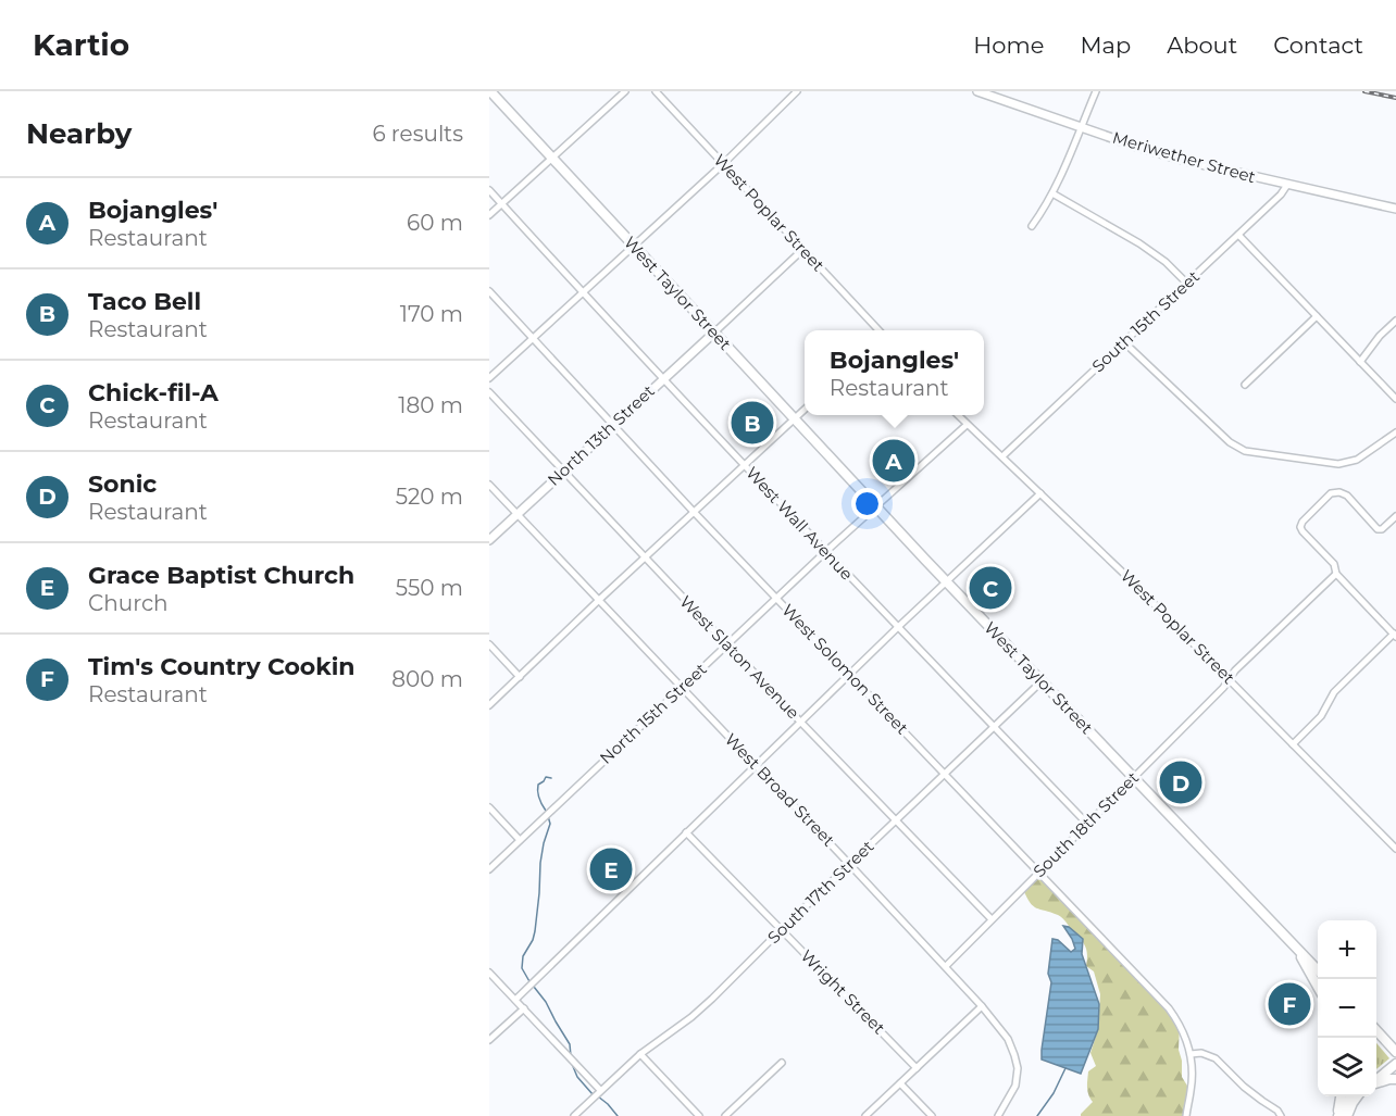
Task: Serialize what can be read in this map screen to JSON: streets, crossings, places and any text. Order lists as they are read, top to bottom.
{
  "streets": {
    "main road": ["West Taylor Street"],
    "street": [
      "Meriwether Street",
      "West Poplar Street",
      "South 15th Street",
      "North 13th Street",
      "West Wall Avenue",
      "West Slaton Avenue",
      "West Solomon Street",
      "North 15th Street",
      "West Broad Street",
      "South 18th Street",
      "South 17th Street",
      "Wright Street"
    ]
  },
  "crossings": [
    ["Meriwether Street", "South 15th Street"],
    ["West Poplar Street", "South 15th Street"],
    ["West Poplar Street", "South 18th Street"],
    ["West Taylor Street", "North 13th Street"],
    ["West Taylor Street", "North 15th Street"],
    ["West Taylor Street", "South 18th Street"],
    ["West Taylor Street", "South 17th Street"],
    ["North 13th Street", "West Wall Avenue"],
    ["North 13th Street", "West Slaton Avenue"],
    ["North 13th Street", "West Solomon Street"],
    ["North 13th Street", "West Broad Street"],
    ["West Wall Avenue", "North 15th Street"],
    ["West Wall Avenue", "South 18th Street"],
    ["West Wall Avenue", "South 17th Street"],
    ["West Slaton Avenue", "North 15th Street"],
    ["West Slaton Avenue", "South 18th Street"],
    ["West Slaton Avenue", "South 17th Street"],
    ["West Solomon Street", "North 15th Street"],
    ["West Solomon Street", "South 18th Street"],
    ["West Solomon Street", "South 17th Street"],
    ["North 15th Street", "West Broad Street"],
    ["West Broad Street", "South 18th Street"],
    ["West Broad Street", "South 17th Street"],
    ["South 17th Street", "Wright Street"]
  ],
  "page": {
    "header": "Kartio",
    "nav": [
      "Home",
      "Map",
      "About",
      "Contact"
    ],
    "heading": ["Nearby", "6 results"],
    "list": [
      {
        "mark": "A",
        "name": "Bojangles'",
        "note": "Restaurant",
        "value": "60 m"
      },
      {
        "mark": "B",
        "name": "Taco Bell",
        "note": "Restaurant",
        "value": "170 m"
      },
      {
        "mark": "C",
        "name": "Chick-fil-A",
        "note": "Restaurant",
        "value": "180 m"
      },
      {
        "mark": "D",
        "name": "Sonic",
        "note": "Restaurant",
        "value": "520 m"
      },
      {
        "mark": "E",
        "name": "Grace Baptist Church",
        "note": "Church",
        "value": "550 m"
      },
      {
        "mark": "F",
        "name": "Tim's Country Cookin",
        "note": "Restaurant",
        "value": "800 m"
      }
    ],
    "popup": ["Bojangles'", "Restaurant"],
    "pins": [
      "B",
      "A",
      "C",
      "D",
      "E",
      "F"
    ],
    "map_buttons": ["+", "−"]
  }
}
